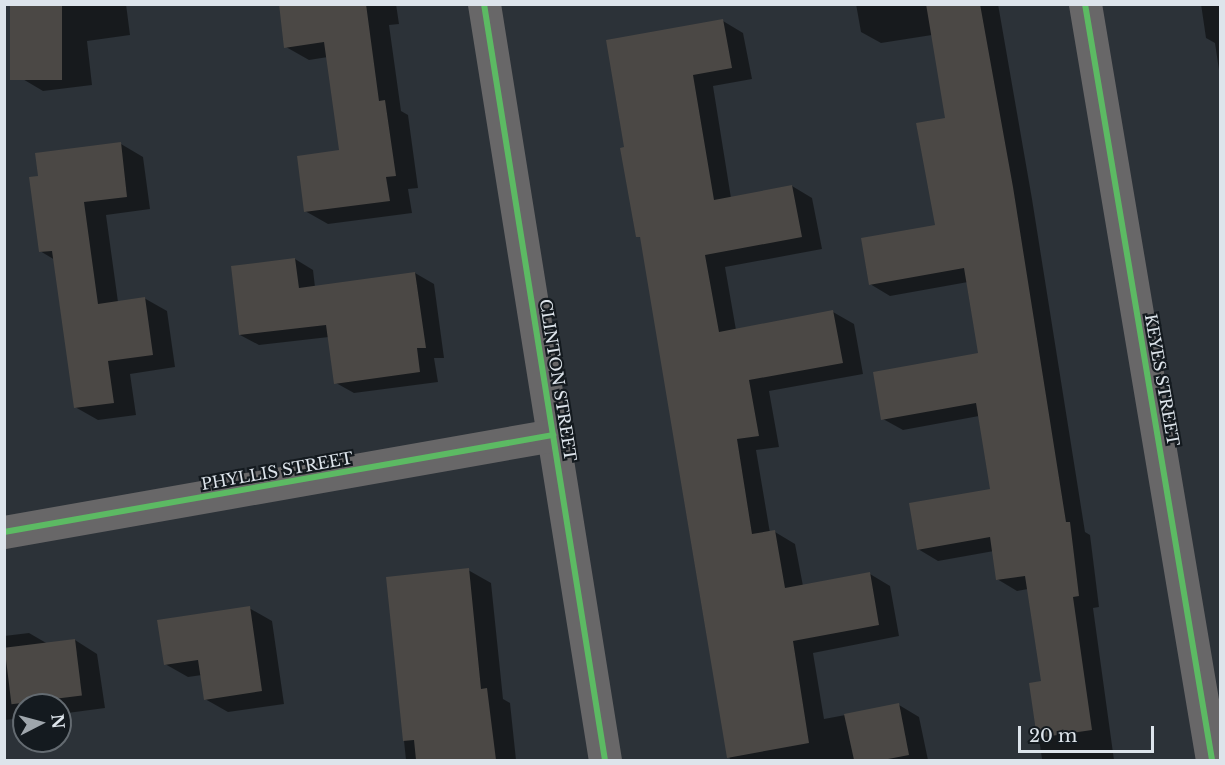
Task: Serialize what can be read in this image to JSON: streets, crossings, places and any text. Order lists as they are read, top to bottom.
{
  "streets": {
    "street": ["CLINTON STREET", "KEYES STREET", "PHYLLIS STREET"]
  },
  "crossings": [
    ["CLINTON STREET", "PHYLLIS STREET"]
  ],
  "scale_bar": "20 m",
  "north": "right"
}
